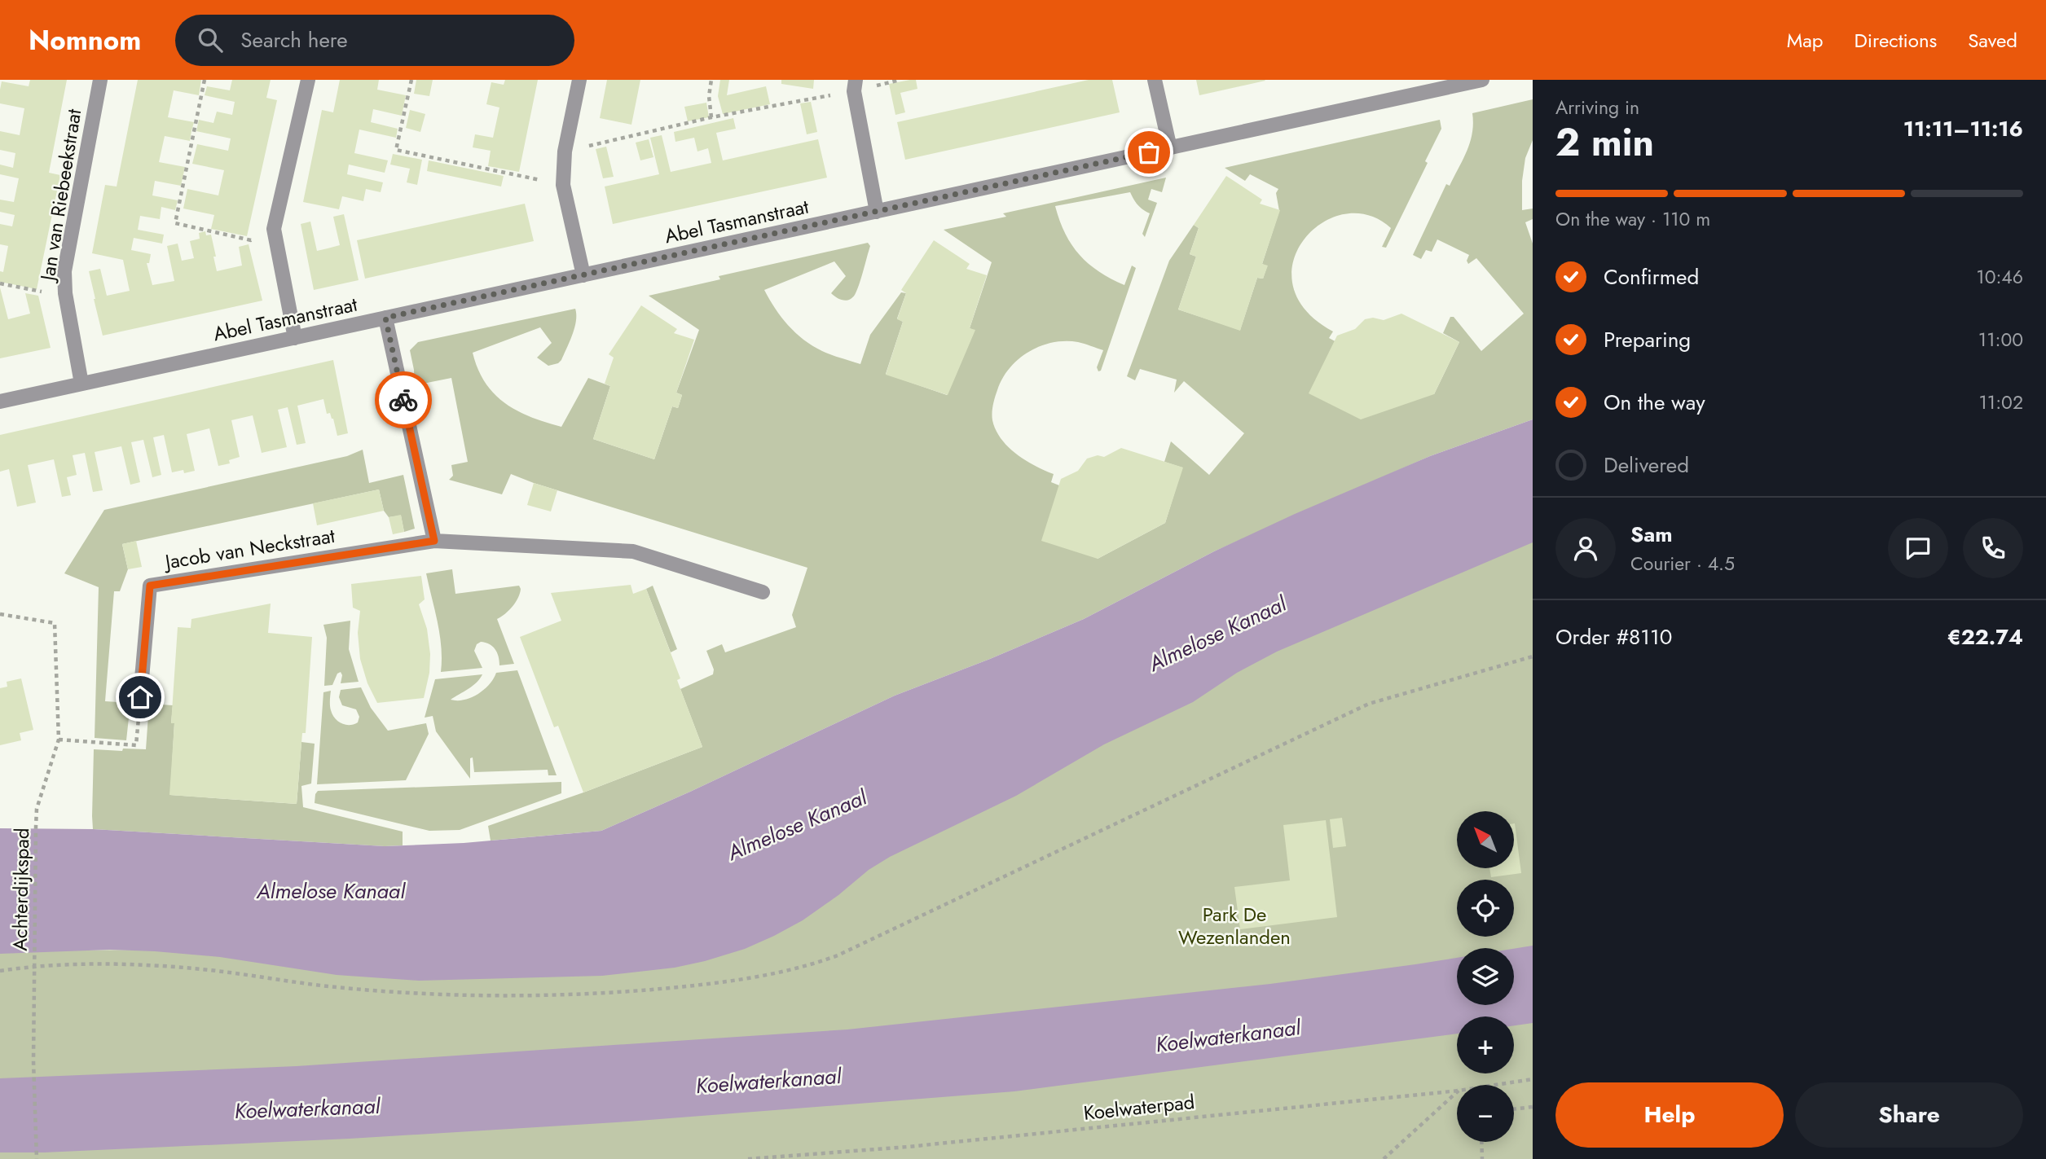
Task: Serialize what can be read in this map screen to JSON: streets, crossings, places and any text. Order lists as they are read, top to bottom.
{
  "streets": {
    "street": ["Jan van Riebeekstraat", "Abel Tasmanstraat", "Jacob van Neckstraat"],
    "path": ["Achterdijkspad", "Koelwaterpad"]
  },
  "crossings": [
    ["Jan van Riebeekstraat", "Abel Tasmanstraat"]
  ],
  "water": ["Almelose Kanaal", "Koelwaterkanaal"],
  "parks": ["Park De Wezenlanden"],
  "north": "top left",
  "page": {
    "header": "Nomnom",
    "search": "Search here",
    "nav": ["Map", "Directions", "Saved"],
    "heading": ["2 min", "Arriving in", "11:11–11:16"],
    "panel": [
      "Sam",
      "Courier · 4.5",
      "Order #8110",
      "€22.74"
    ],
    "bar": "On the way · 110 m",
    "list": [
      ["Confirmed", "10:46"],
      ["Preparing", "11:00"],
      ["On the way", "11:02"],
      "Delivered"
    ],
    "map_buttons": ["+", "−"],
    "buttons": ["Help", "Share"]
  }
}
